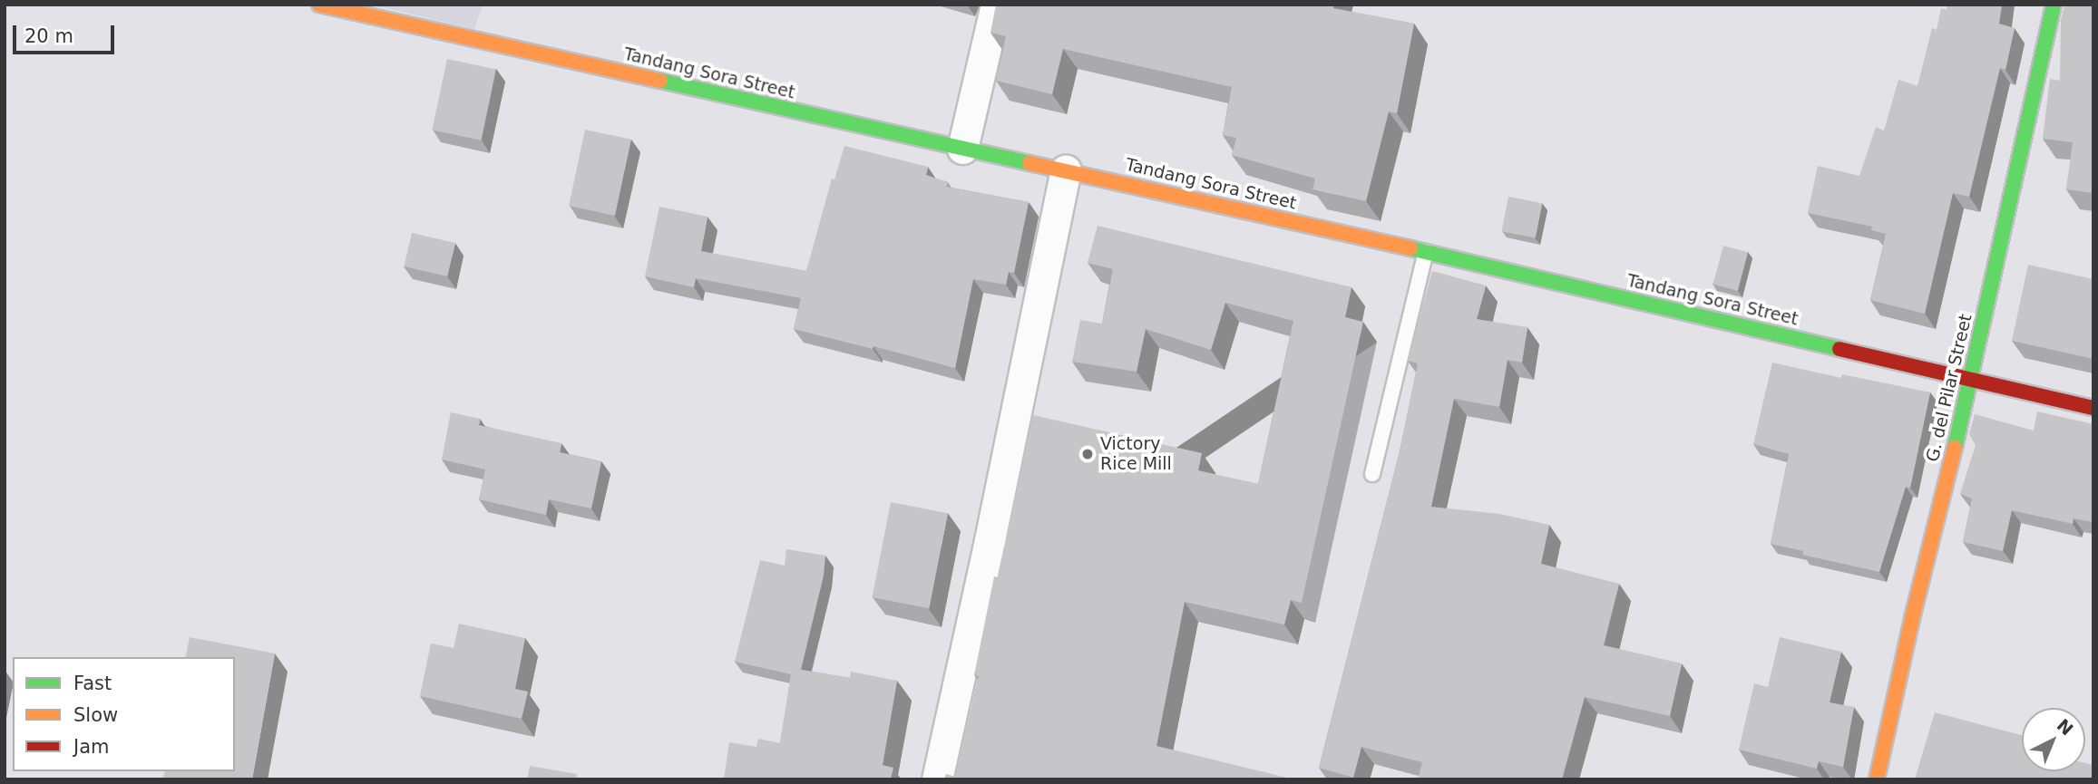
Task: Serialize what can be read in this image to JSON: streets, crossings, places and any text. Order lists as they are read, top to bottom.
{
  "streets": {
    "street": ["Tandang Sora Street", "G. del Pilar Street"]
  },
  "crossings": [
    ["Tandang Sora Street", "G. del Pilar Street"]
  ],
  "places": ["Victory Rice Mill"],
  "legend": ["Fast", "Slow", "Jam"],
  "scale_bar": "20 m",
  "north": "top right"
}
